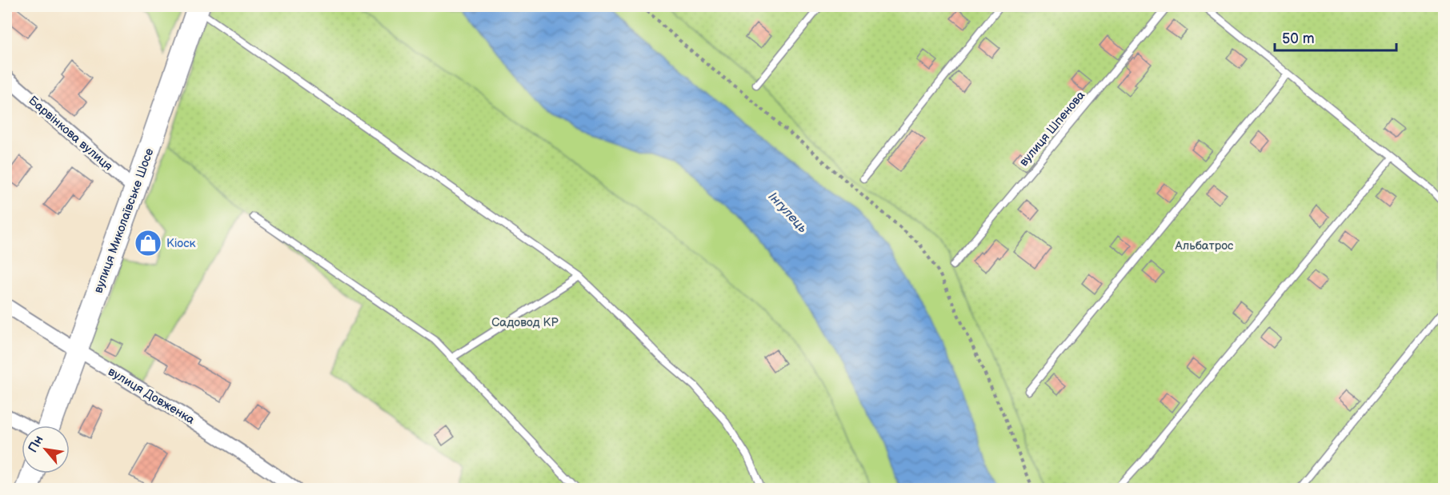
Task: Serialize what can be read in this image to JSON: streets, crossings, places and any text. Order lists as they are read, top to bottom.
{
  "streets": {
    "main road": ["вулиця Миколаївське Шосе"],
    "street": ["Барвінкова вулиця", "вулиця Довженка"],
    "lane": ["вулиця Шпенова"]
  },
  "crossings": [
    ["Барвінкова вулиця", "вулиця Миколаївське Шосе"],
    ["вулиця Миколаївське Шосе", "вулиця Довженка"]
  ],
  "water": ["Інгулець"],
  "parks": ["Альбатрос", "Садовод КР"],
  "places": {
    "shop": ["Кіоск"]
  },
  "scale_bar": "50 m",
  "north": "top left"
}
